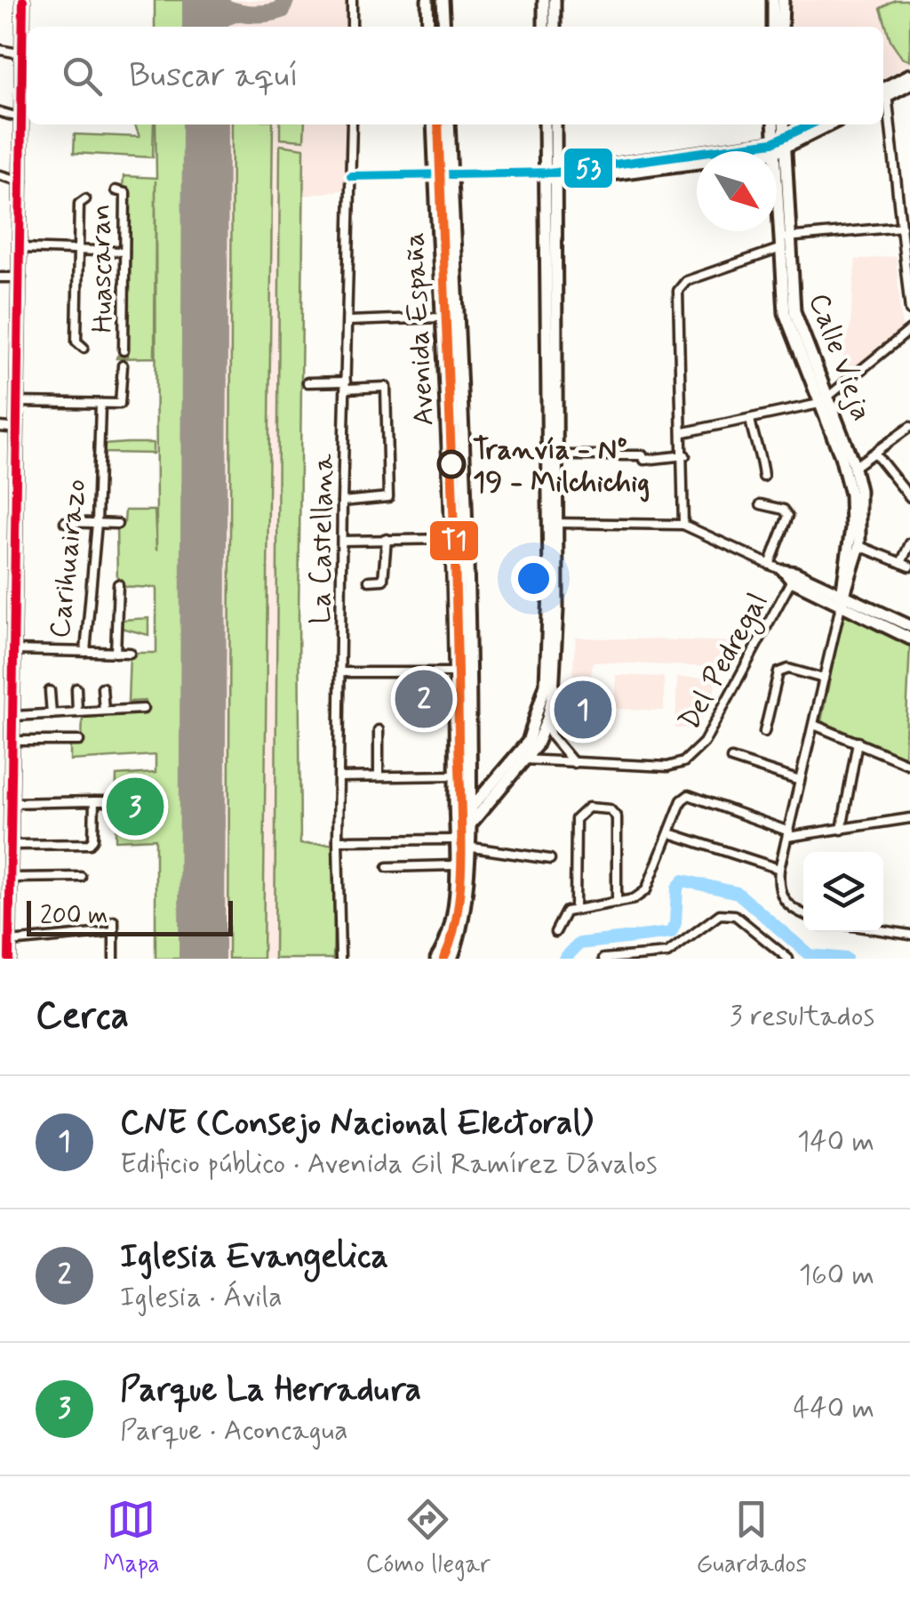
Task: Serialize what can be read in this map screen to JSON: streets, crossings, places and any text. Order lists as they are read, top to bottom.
{
  "streets": {
    "main road": ["Avenida España", "Calle Vieja"],
    "street": [
      "Huascaran",
      "La Castellana",
      "Carihuairazo",
      "Del Pedregal"
    ]
  },
  "places": ["Tranvía - Nº 19 - Milchichig"],
  "lines": ["transit line T1", "transit line 53"],
  "scale_bar": "200 m",
  "north": "bottom right",
  "page": {
    "search": "Buscar aquí",
    "pins": ["2", "1", "3"],
    "scale": "200 m",
    "heading": ["Cerca", "3 resultados"],
    "list": [
      {
        "mark": "1",
        "name": "CNE (Consejo Nacional Electoral)",
        "note": "Edificio público · Avenida Gil Ramírez Dávalos",
        "value": "140 m"
      },
      {
        "mark": "2",
        "name": "Iglesia Evangelica",
        "note": "Iglesia · Ávila",
        "value": "160 m"
      },
      {
        "mark": "3",
        "name": "Parque La Herradura",
        "note": "Parque · Aconcagua",
        "value": "440 m"
      }
    ],
    "nav": ["Mapa", "Cómo llegar", "Guardados"]
  }
}
